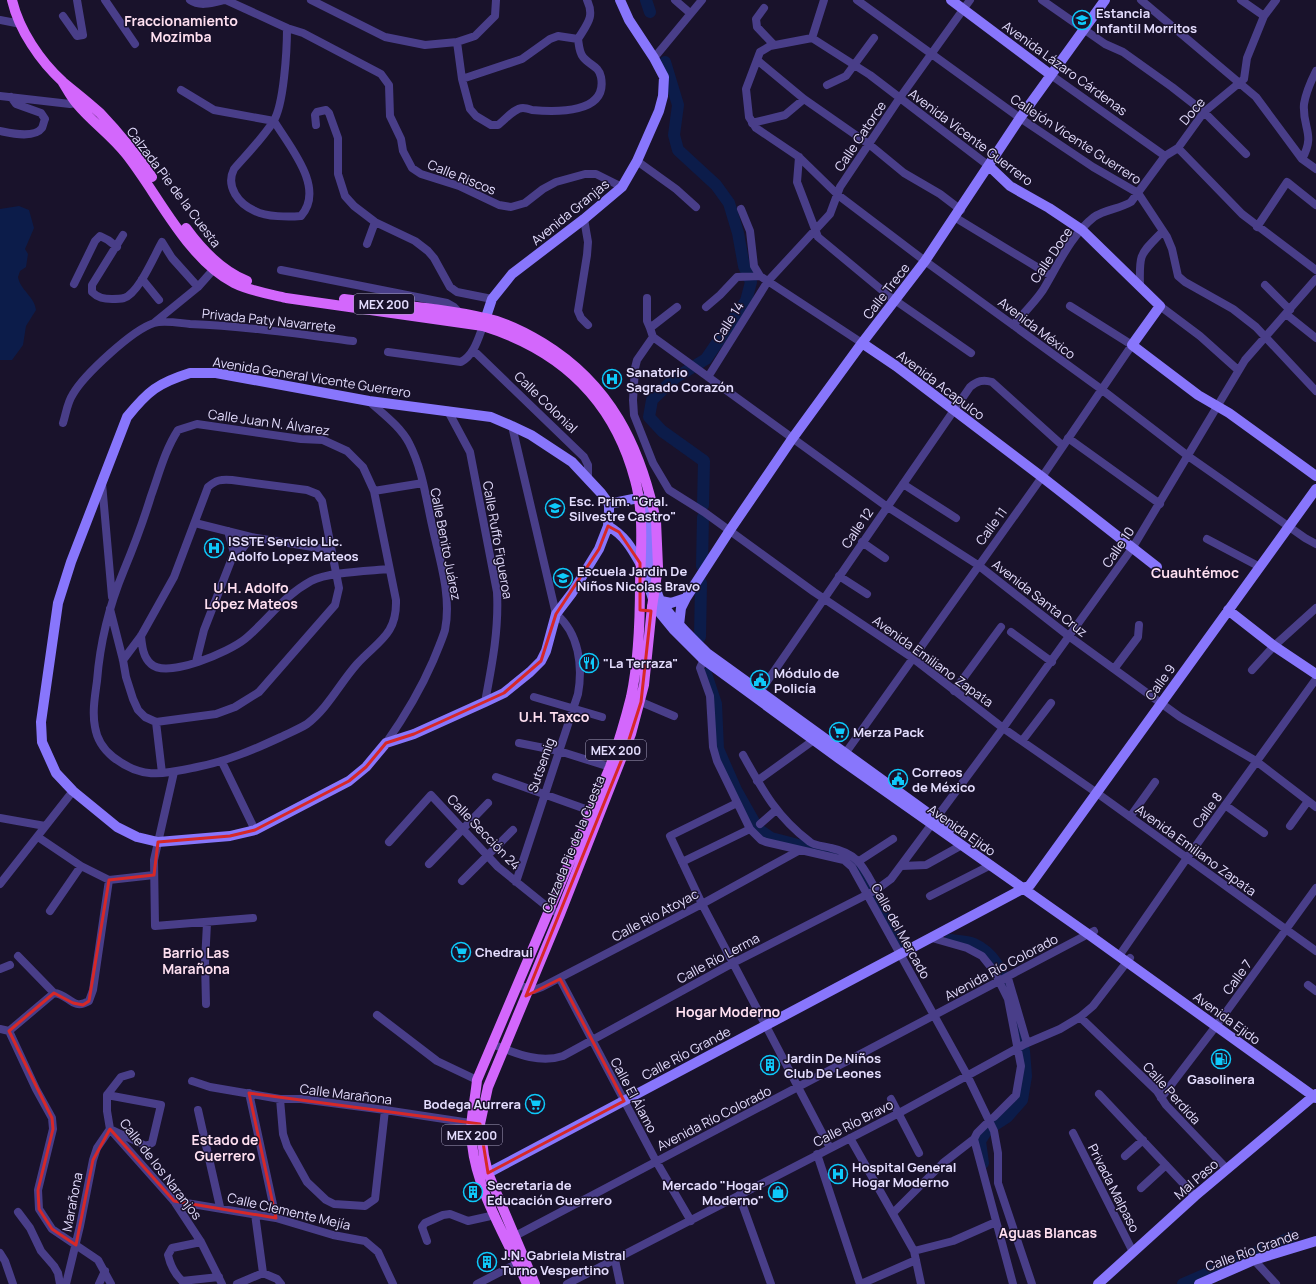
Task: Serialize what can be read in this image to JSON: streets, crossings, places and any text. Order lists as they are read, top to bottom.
{
  "streets": {
    "main road": ["Calzada Pie de la Cuesta", "MEX 200"],
    "street": [
      "Avenida Lázaro Cárdenas",
      "Doce",
      "Calle Catorce",
      "Avenida Vicente Guerrero",
      "Callejón Vicente Guerrero",
      "Calle Riscos",
      "Avenida Granjas",
      "Calle Doce",
      "Calle Trece",
      "Privada Paty Navarrete",
      "Calle 14",
      "Avenida México",
      "Avenida General Vicente Guerrero",
      "Avenida Acapulco",
      "Calle Colonial",
      "Calle Juan N. Álvarez",
      "Calle 11",
      "Calle 12",
      "Calle Ruffo Figueroa",
      "Calle Benito Juárez",
      "Calle 10",
      "Avenida Santa Cruz",
      "Avenida Emiliano Zapata",
      "Calle 9",
      "Sutsemig",
      "Calle 8",
      "Avenida Ejido",
      "Calle Sección 24",
      "Calle Río Atoyac",
      "Calle del Mercado",
      "Calle Río Lerma",
      "Avenida Río Colorado",
      "Calle 7",
      "Calle Río Grande",
      "Calle Perdida",
      "Calle Marañona",
      "Calle El Álamo",
      "Calle Río Bravo",
      "Calle de los Naranjos",
      "Mal Paso",
      "Privada Malpaso",
      "Marañona",
      "Calle Clemente Mejía"
    ]
  },
  "crossings": [
    ["Avenida Lázaro Cárdenas", "Doce"],
    ["Avenida Lázaro Cárdenas", "Calle Catorce"],
    ["Avenida Lázaro Cárdenas", "Calle Doce"],
    ["Avenida Lázaro Cárdenas", "Calle Trece"],
    ["Doce", "Calle Doce"],
    ["Calle Catorce", "Avenida Vicente Guerrero"],
    ["Calle Catorce", "Callejón Vicente Guerrero"],
    ["Calle Catorce", "Calle 14"],
    ["Calle Catorce", "Avenida México"],
    ["Calle Catorce", "Avenida Acapulco"],
    ["Avenida Vicente Guerrero", "Calle Doce"],
    ["Avenida Vicente Guerrero", "Calle Trece"],
    ["Avenida Vicente Guerrero", "Calle 11"],
    ["Avenida Vicente Guerrero", "Calle 10"],
    ["Callejón Vicente Guerrero", "Calle Doce"],
    ["Callejón Vicente Guerrero", "Calle Trece"],
    ["Callejón Vicente Guerrero", "Calle 10"],
    ["Calle Riscos", "Avenida Granjas"],
    ["Calzada Pie de la Cuesta", "Avenida Granjas"],
    ["Calzada Pie de la Cuesta", "Avenida Ejido"],
    ["Calzada Pie de la Cuesta", "Calle Sección 24"],
    ["Calzada Pie de la Cuesta", "Calle Río Atoyac"],
    ["Calzada Pie de la Cuesta", "Calle Río Lerma"],
    ["Calzada Pie de la Cuesta", "Avenida Río Colorado"],
    ["Calzada Pie de la Cuesta", "Calle Río Grande"],
    ["Calzada Pie de la Cuesta", "Calle Marañona"],
    ["Calle Doce", "Avenida México"],
    ["Calle Trece", "Avenida México"],
    ["Calle Trece", "Avenida Acapulco"],
    ["Calle Trece", "Avenida Santa Cruz"],
    ["Calle Trece", "Avenida Emiliano Zapata"],
    ["Calle Trece", "Avenida Ejido"],
    ["Calle 14", "Avenida Acapulco"],
    ["Calle 14", "Avenida Santa Cruz"],
    ["Avenida México", "Calle 11"],
    ["Avenida México", "Calle 10"],
    ["Avenida México", "Calle 9"],
    ["Avenida General Vicente Guerrero", "Calle Colonial"],
    ["Avenida General Vicente Guerrero", "Calle Ruffo Figueroa"],
    ["Avenida General Vicente Guerrero", "Calle Benito Juárez"],
    ["Avenida Acapulco", "Calle 11"],
    ["Avenida Acapulco", "Calle 12"],
    ["Avenida Acapulco", "Calle 10"],
    ["Calle 11", "Calle 12"],
    ["Calle 11", "Avenida Santa Cruz"],
    ["Calle 11", "Avenida Emiliano Zapata"],
    ["Calle 11", "Avenida Ejido"],
    ["Calle 12", "Avenida Santa Cruz"],
    ["Calle 12", "Avenida Emiliano Zapata"],
    ["Calle 12", "Avenida Ejido"],
    ["Calle 10", "Avenida Santa Cruz"],
    ["Calle 10", "Avenida Emiliano Zapata"],
    ["Calle 10", "Avenida Ejido"],
    ["Calle 10", "Calle Río Lerma"],
    ["Avenida Santa Cruz", "Avenida Emiliano Zapata"],
    ["Avenida Santa Cruz", "Calle 9"],
    ["Avenida Santa Cruz", "Calle 8"],
    ["Avenida Emiliano Zapata", "Calle 9"],
    ["Avenida Emiliano Zapata", "Calle 8"],
    ["Avenida Emiliano Zapata", "Calle 7"],
    ["Calle 9", "Avenida Ejido"],
    ["Calle 9", "Calle Río Grande"],
    ["Sutsemig", "Calle Sección 24"],
    ["Calle 8", "Avenida Ejido"],
    ["Avenida Ejido", "Calle del Mercado"],
    ["Avenida Ejido", "Calle Río Lerma"],
    ["Avenida Ejido", "Avenida Río Colorado"],
    ["Avenida Ejido", "Calle 7"],
    ["Avenida Ejido", "Calle Río Grande"],
    ["Avenida Ejido", "Calle Río Bravo"],
    ["Avenida Ejido", "Mal Paso"],
    ["Calle Río Atoyac", "Calle del Mercado"],
    ["Calle Río Atoyac", "Calle El Álamo"],
    ["Calle del Mercado", "Calle Río Lerma"],
    ["Calle del Mercado", "Avenida Río Colorado"],
    ["Calle del Mercado", "Calle Río Grande"],
    ["Calle del Mercado", "Calle Río Bravo"],
    ["Calle Río Lerma", "Calle El Álamo"],
    ["Avenida Río Colorado", "Calle El Álamo"],
    ["Calle 7", "Calle Perdida"],
    ["Calle Río Grande", "Calle El Álamo"],
    ["Calle Perdida", "Calle Río Bravo"],
    ["Calle Perdida", "Mal Paso"],
    ["Calle El Álamo", "Calle Río Bravo"],
    ["Calle de los Naranjos", "Marañona"],
    ["Calle de los Naranjos", "Calle Clemente Mejía"],
    ["Mal Paso", "Privada Malpaso"]
  ],
  "districts": [
    "Fraccionamiento Mozimba",
    "Cuauhtémoc",
    "U.H. Adolfo López Mateos",
    "U.H. Taxco",
    "Barrio Las Marañona",
    "Hogar Moderno",
    "Estado de Guerrero",
    "Aguas Blancas"
  ],
  "places": {
    "school or university": ["Estancia Infantil Morritos", "Esc. Prim. \"Gral. Silvestre Castro\"", "Escuela Jardin De Niños Nicolas Bravo"],
    "hospital": ["Sanatorio Sagrado Corazón", "ISSTE Servicio Lic. Adolfo Lopez Mateos", "Hospital General Hogar Moderno"],
    "restaurant": ["\"La Terraza\""],
    "public building": ["Módulo de Policía", "Correos de México"],
    "supermarket": ["Merza Pack", "Chedraui", "Bodega Aurrera"],
    "fuel station": ["Gasolinera"],
    "building": ["Jardin De Niños Club De Leones", "Secretaria de Educación Guerrero", "J.N. Gabriela Mistral Turno Vespertino"],
    "shop": ["Mercado \"Hogar Moderno\""]
  }
}
